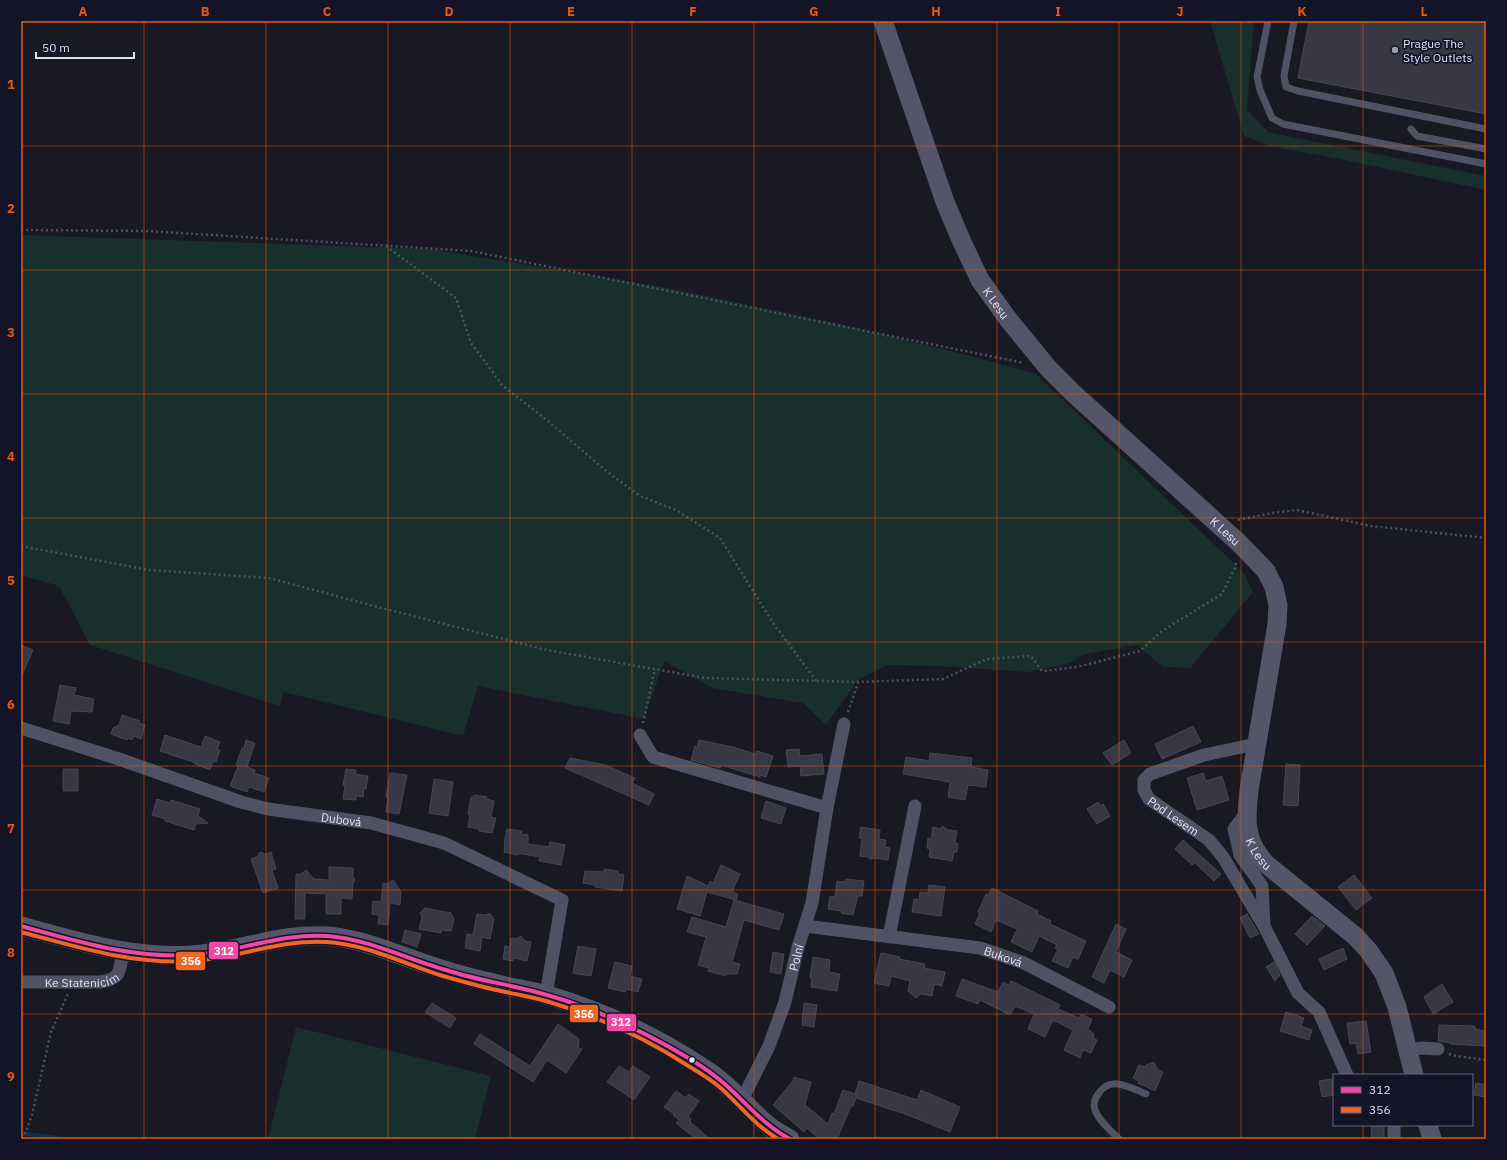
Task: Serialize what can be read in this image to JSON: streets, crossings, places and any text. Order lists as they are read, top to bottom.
{
  "streets": {
    "street": [
      "K Lesu",
      "Pod Lesem",
      "Dubová",
      "Polní",
      "Buková",
      "Ke Statenicím"
    ]
  },
  "crossings": [
    ["K Lesu", "Pod Lesem"],
    ["Dubová", "Ke Statenicím"],
    ["Polní", "Buková"],
    ["Polní", "Ke Statenicím"]
  ],
  "places": ["Prague The Style Outlets"],
  "lines": ["transit line 312", "transit line 356"],
  "legend": ["312", "356"],
  "scale_bar": "50 m",
  "grid": {
    "columns": [
      "A",
      "B",
      "C",
      "D",
      "E",
      "F",
      "G",
      "H",
      "I",
      "J",
      "K",
      "L"
    ],
    "rows": [
      "1",
      "2",
      "3",
      "4",
      "5",
      "6",
      "7",
      "8",
      "9"
    ]
  }
}
